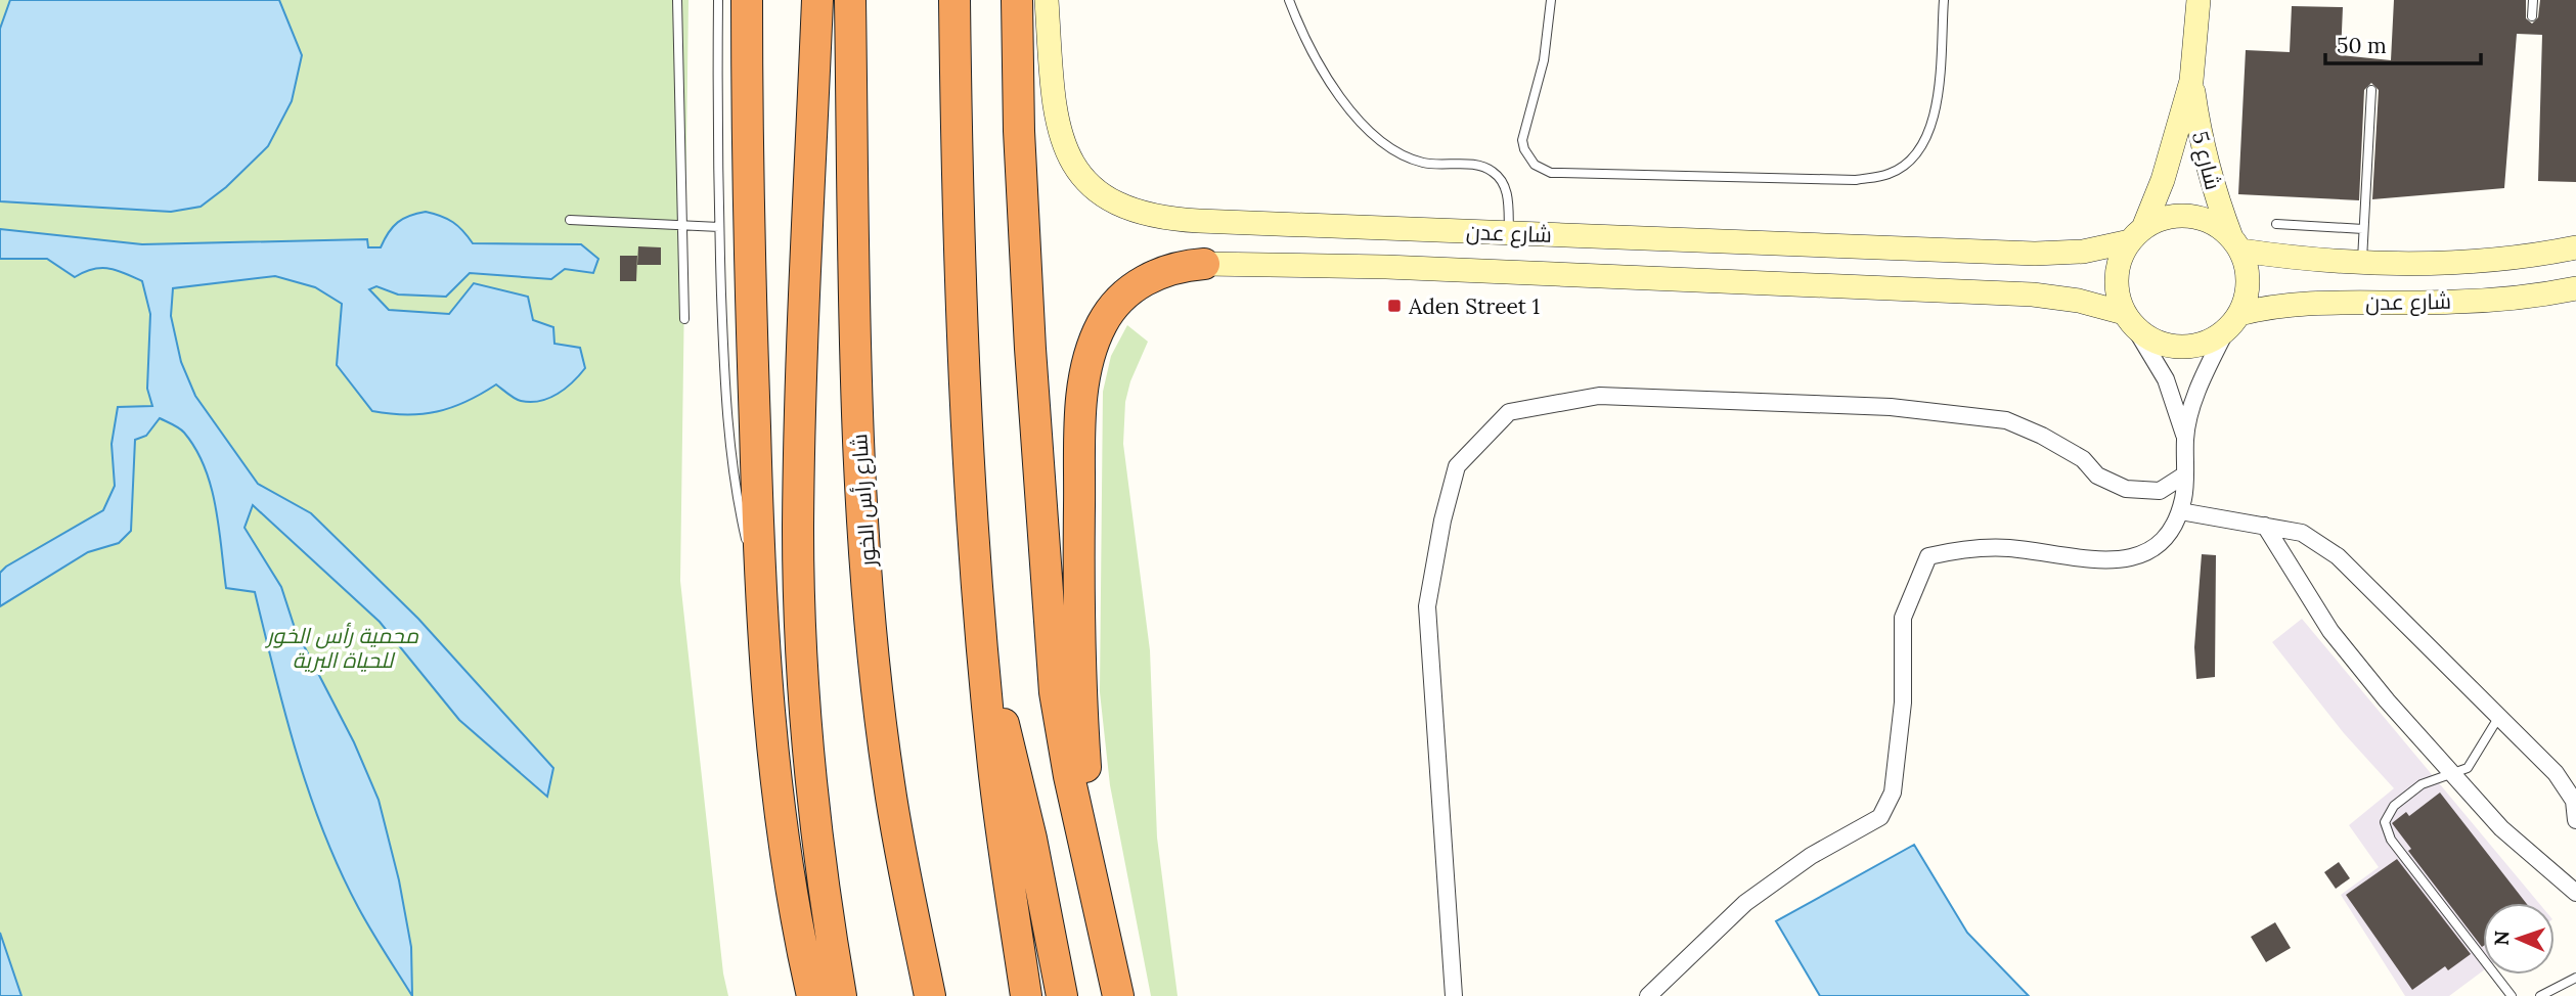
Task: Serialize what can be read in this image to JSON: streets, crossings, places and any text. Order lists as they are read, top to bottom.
{
  "streets": {
    "highway": ["شارع رأس الخور"],
    "street": ["شارع 5", "شارع عدن"]
  },
  "crossings": [
    ["شارع 5", "شارع عدن"]
  ],
  "parks": ["محمية رأس الخور للحياة البرية"],
  "places": {
    "transit": ["Aden Street 1"]
  },
  "scale_bar": "50 m",
  "north": "left"
}
